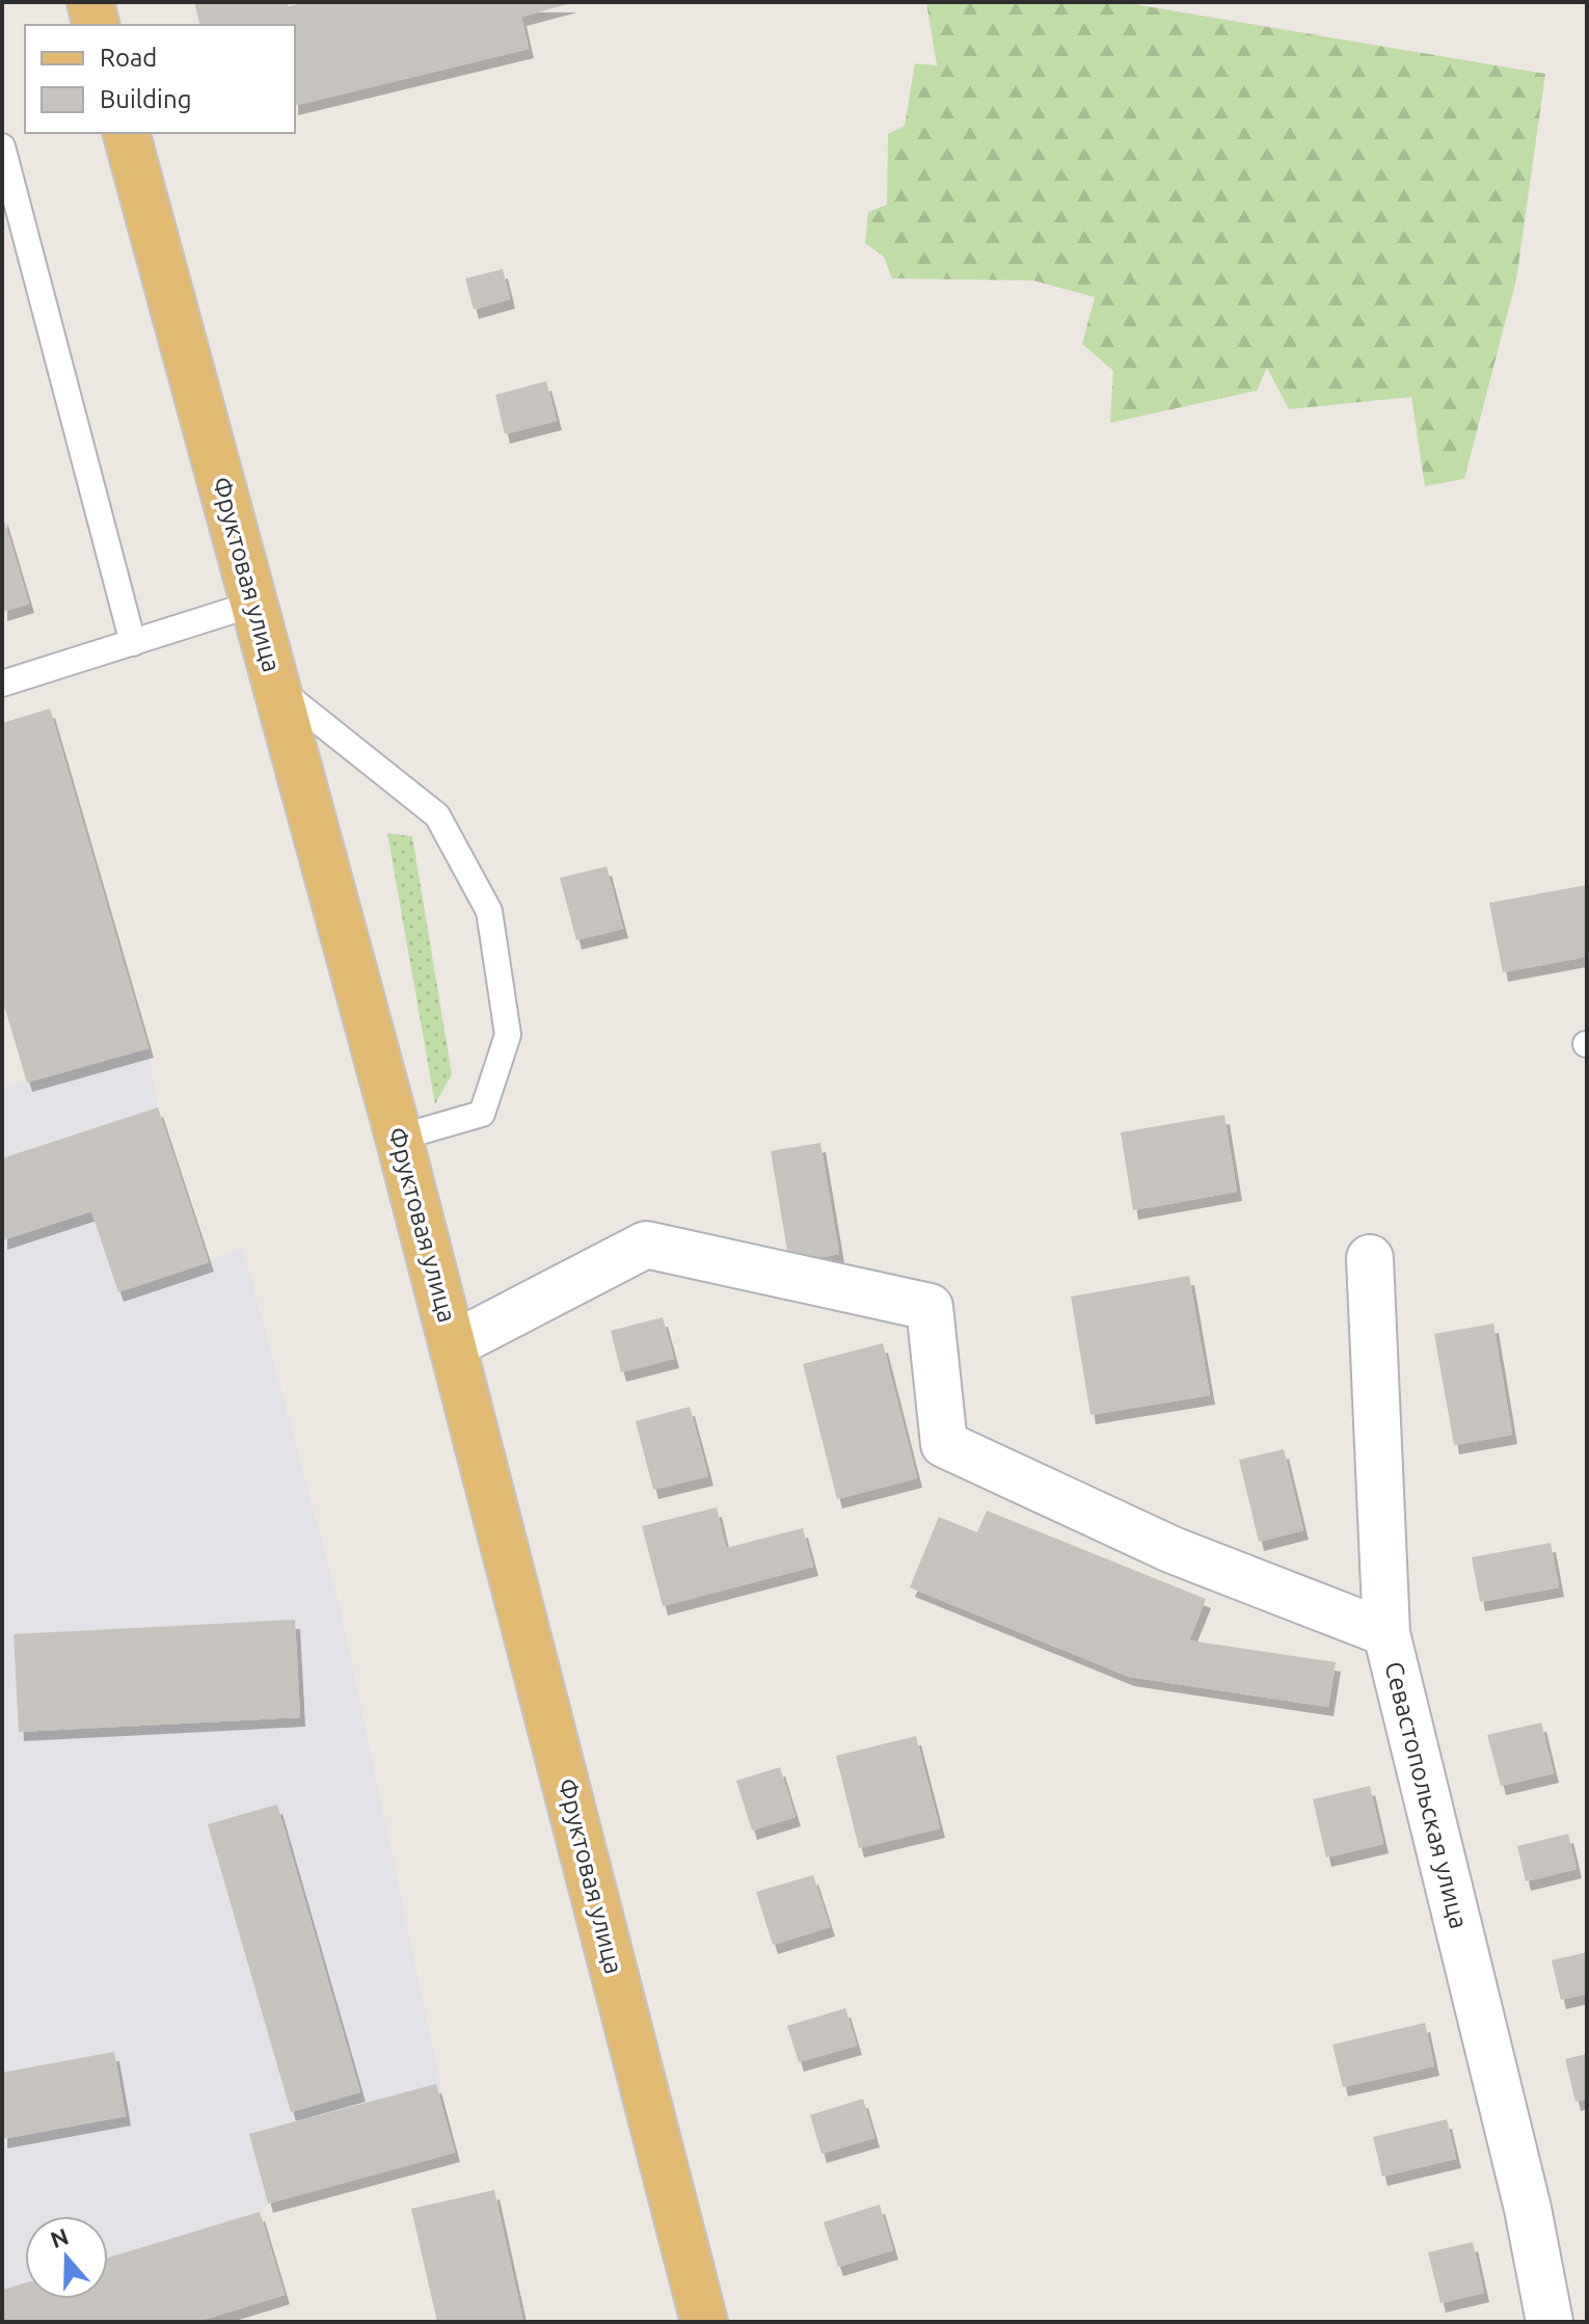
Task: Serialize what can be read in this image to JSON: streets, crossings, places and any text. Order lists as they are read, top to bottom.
{
  "streets": {
    "main road": ["Фруктовая улица"],
    "street": ["Севастопольская улица"]
  },
  "legend": ["Road", "Building"],
  "north": "top"
}
